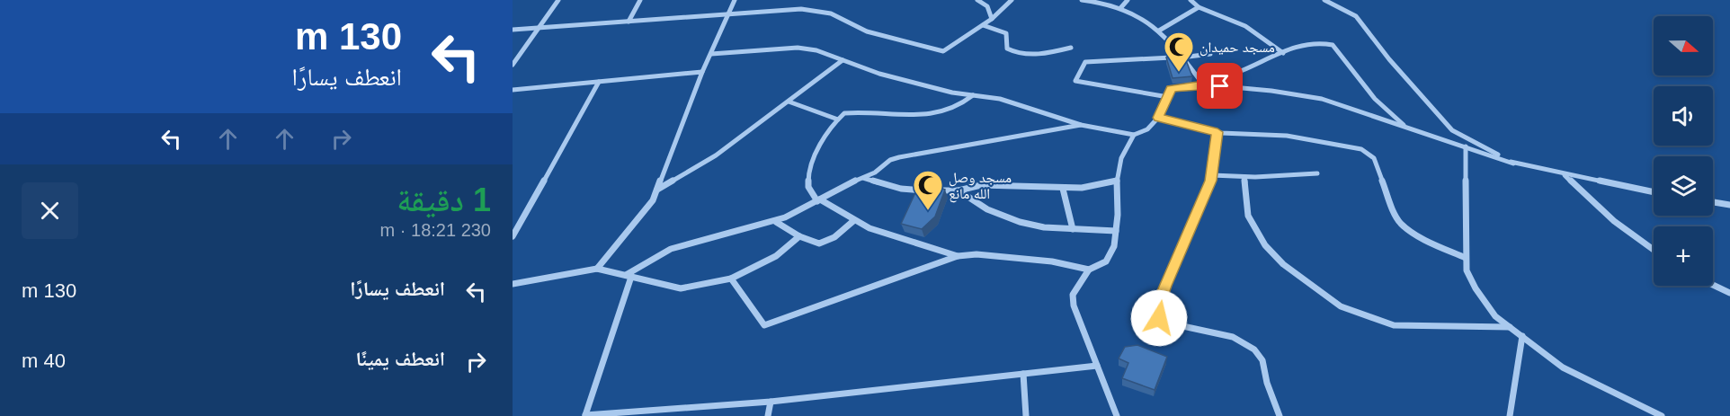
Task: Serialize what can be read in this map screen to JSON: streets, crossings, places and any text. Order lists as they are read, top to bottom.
{
  "places": {
    "mosque": ["مسجد حميدان", "مسجد وصل الله مانع"]
  },
  "north": "right",
  "page": {
    "turn": ["130 m", "انعطف يسارًا"],
    "map_buttons": "+",
    "heading": ["1 دقيقة", "230 m · 18:21"],
    "list": [
      {
        "name": "انعطف يسارًا",
        "value": "130 m"
      },
      {
        "name": "انعطف يمينًا",
        "value": "40 m"
      }
    ]
  }
}
